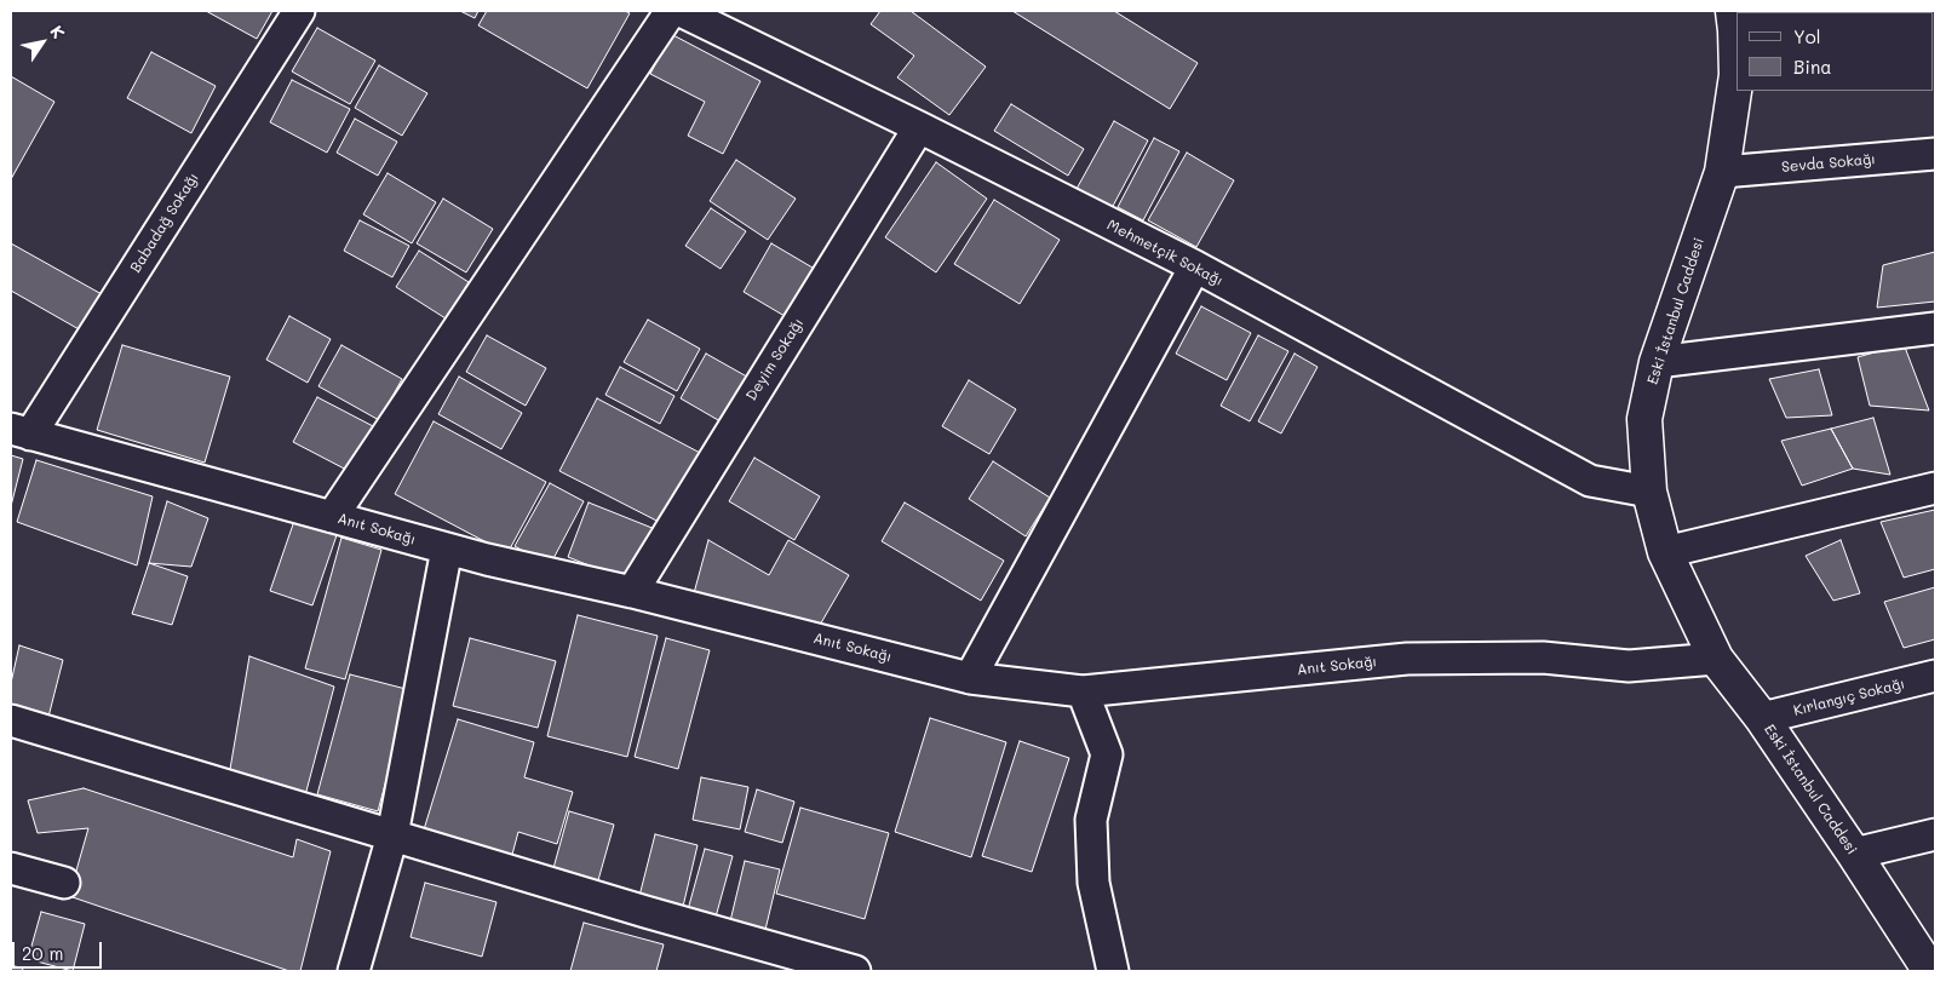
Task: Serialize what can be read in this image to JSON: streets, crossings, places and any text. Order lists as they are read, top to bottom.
{
  "streets": {
    "main road": ["Eski İstanbul Caddesi"],
    "street": [
      "Sevda Sokağı",
      "Babadağ Sokağı",
      "Mehmetçik Sokağı",
      "Deyim Sokağı",
      "Anıt Sokağı",
      "Kırlangıç Sokağı"
    ]
  },
  "crossings": [
    ["Sevda Sokağı", "Eski İstanbul Caddesi"],
    ["Babadağ Sokağı", "Anıt Sokağı"],
    ["Mehmetçik Sokağı", "Eski İstanbul Caddesi"],
    ["Mehmetçik Sokağı", "Deyim Sokağı"],
    ["Eski İstanbul Caddesi", "Anıt Sokağı"],
    ["Eski İstanbul Caddesi", "Kırlangıç Sokağı"],
    ["Deyim Sokağı", "Anıt Sokağı"]
  ],
  "legend": ["Yol", "Bina"],
  "scale_bar": "20 m",
  "north": "top right"
}
